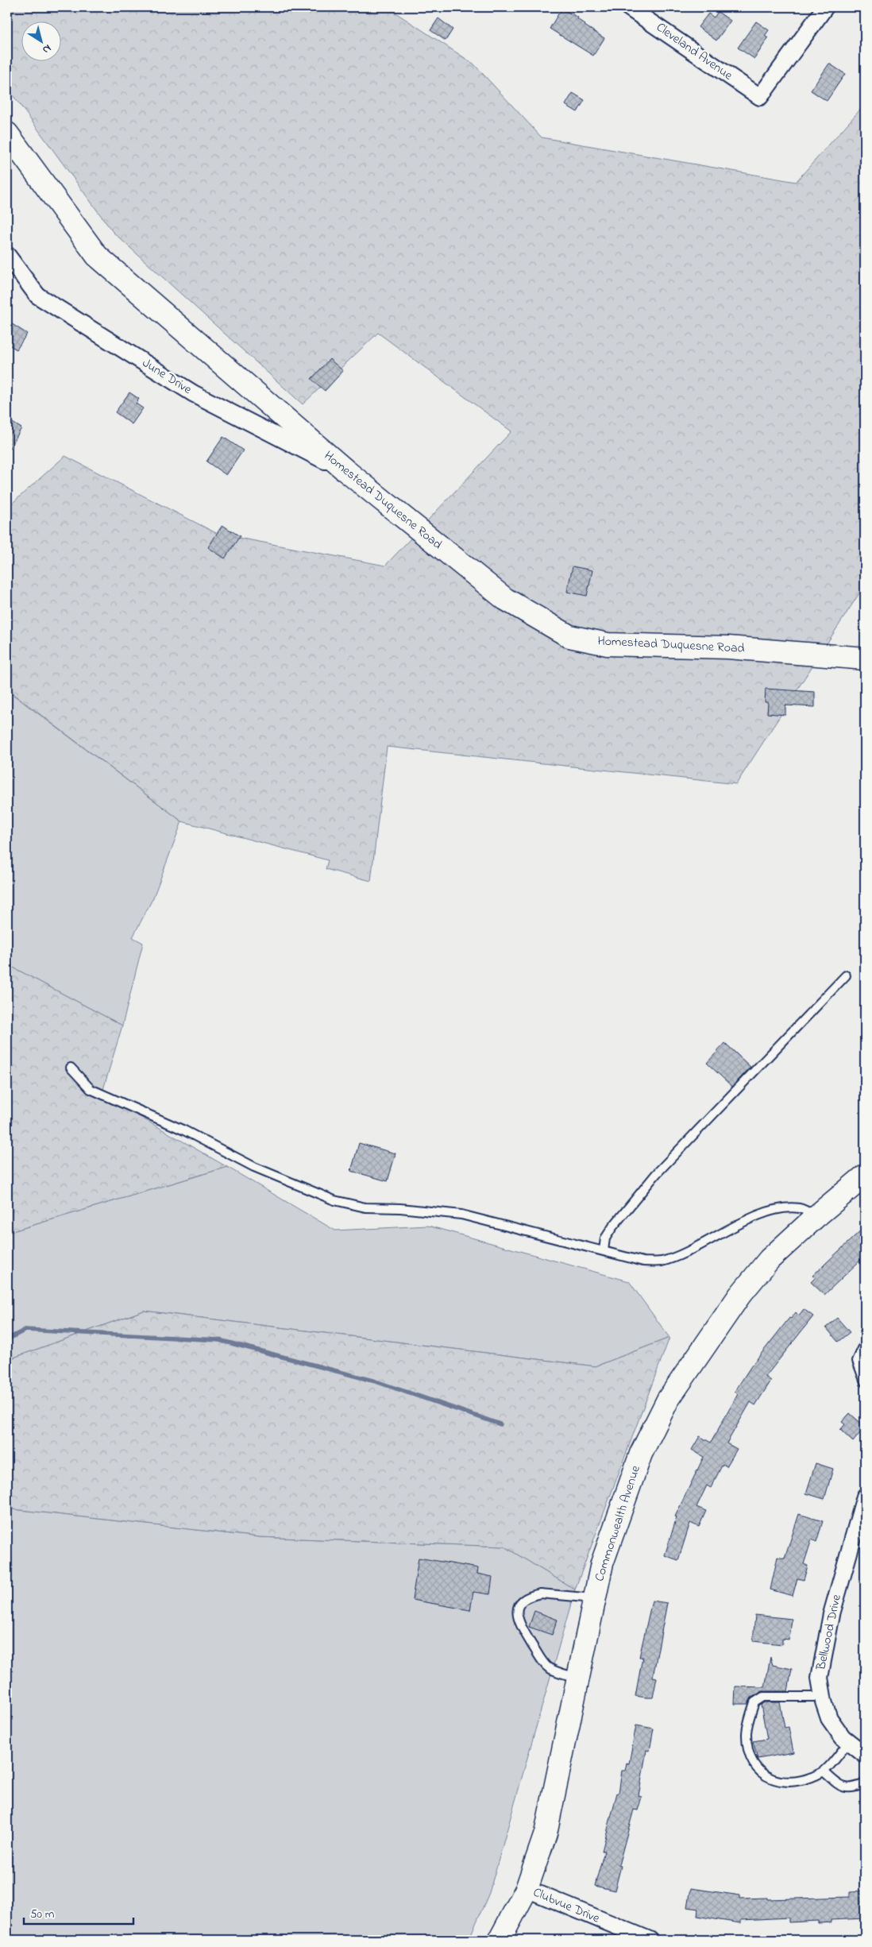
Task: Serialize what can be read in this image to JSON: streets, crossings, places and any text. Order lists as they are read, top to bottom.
{
  "streets": {
    "street": [
      "Cleveland Avenue",
      "June Drive",
      "Homestead Duquesne Road",
      "Commonwealth Avenue",
      "Bellwood Drive",
      "Clubvue Drive"
    ]
  },
  "crossings": [
    ["June Drive", "Homestead Duquesne Road"],
    ["Commonwealth Avenue", "Clubvue Drive"]
  ],
  "scale_bar": "50 m",
  "north": "bottom right"
}
